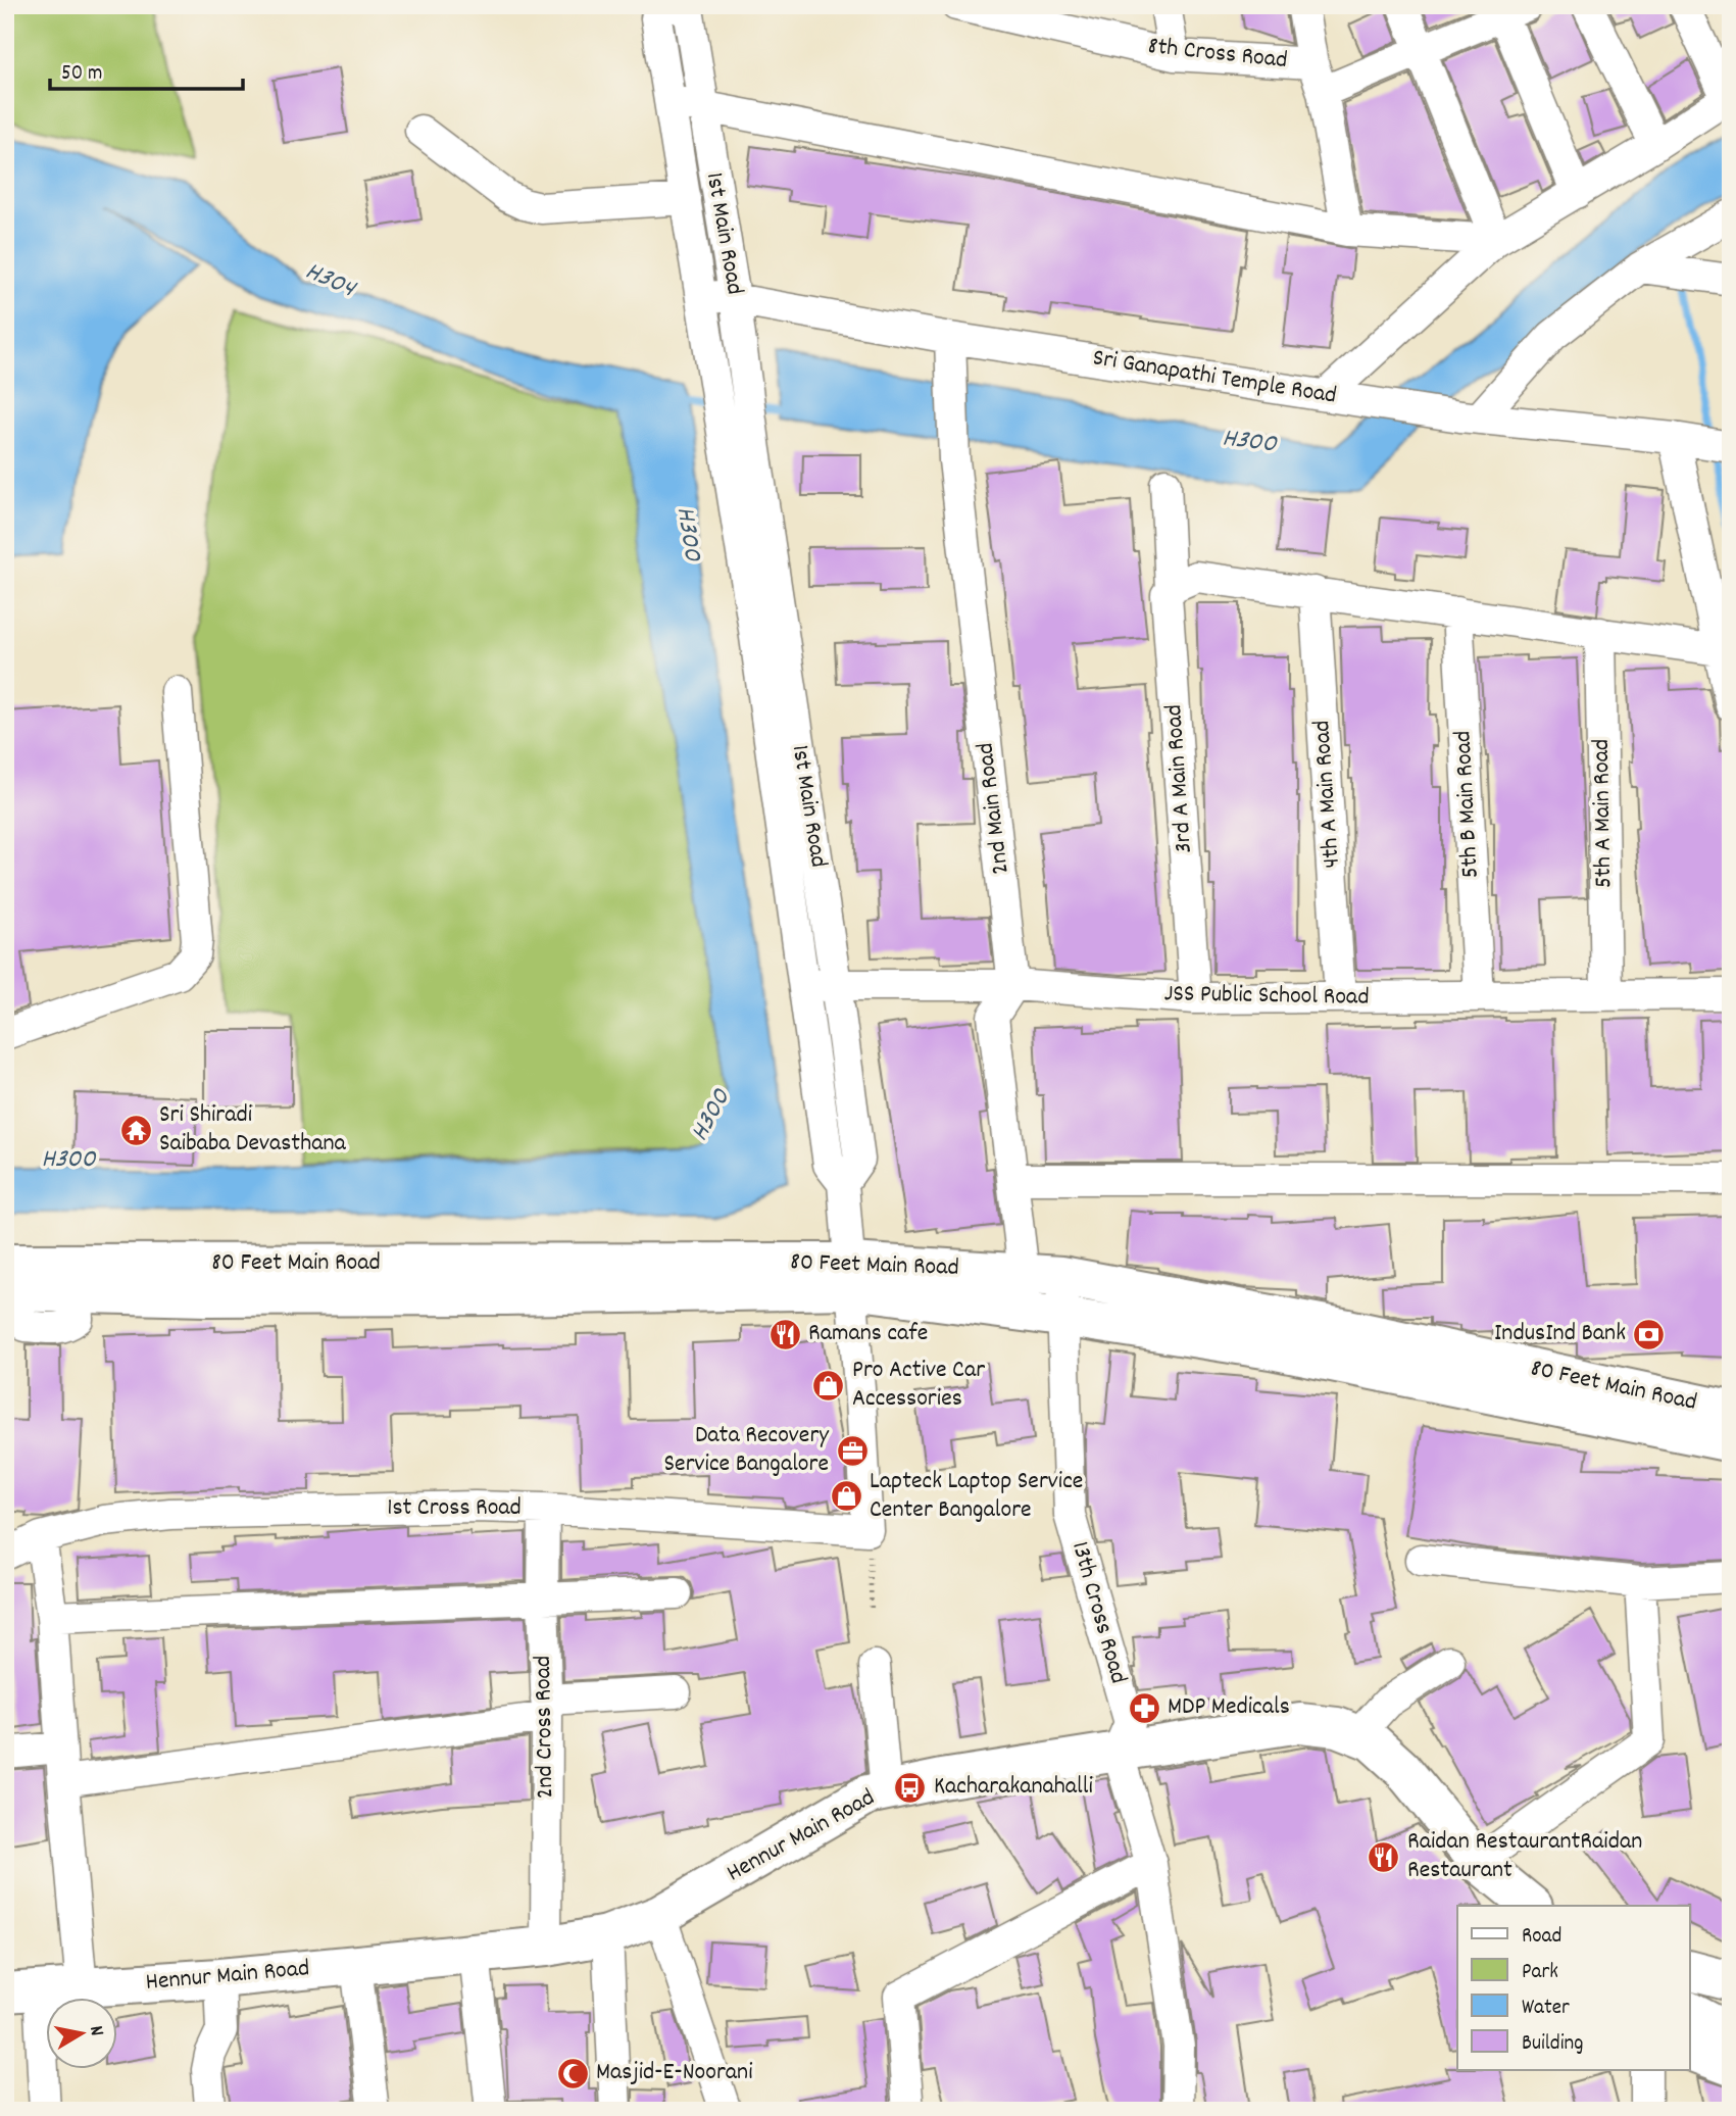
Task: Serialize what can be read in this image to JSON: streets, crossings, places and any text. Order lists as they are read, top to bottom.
{
  "streets": {
    "main road": ["80 Feet Main Road", "Hennur Main Road"],
    "street": [
      "8th Cross Road",
      "1st Main Road",
      "Sri Ganapathi Temple Road",
      "3rd A Main Road",
      "4th A Main Road",
      "5th B Main Road",
      "2nd Main Road",
      "5th A Main Road",
      "JSS Public School Road",
      "1st Cross Road",
      "13th Cross Road",
      "2nd Cross Road"
    ]
  },
  "crossings": [
    ["1st Main Road", "Sri Ganapathi Temple Road"],
    ["1st Main Road", "JSS Public School Road"],
    ["Sri Ganapathi Temple Road", "2nd Main Road"],
    ["3rd A Main Road", "JSS Public School Road"],
    ["4th A Main Road", "JSS Public School Road"],
    ["5th B Main Road", "JSS Public School Road"],
    ["2nd Main Road", "JSS Public School Road"],
    ["5th A Main Road", "JSS Public School Road"],
    ["80 Feet Main Road", "13th Cross Road"],
    ["1st Cross Road", "2nd Cross Road"],
    ["13th Cross Road", "Hennur Main Road"],
    ["2nd Cross Road", "Hennur Main Road"]
  ],
  "water": ["H304", "H300"],
  "places": {
    "temple": ["Sri Shiradi Saibaba Devasthana"],
    "restaurant": ["Ramans cafe", "Raidan RestaurantRaidan Restaurant"],
    "bank": ["IndusInd Bank"],
    "shop": ["Pro Active Car Accessories", "Lapteck Laptop Service Center Bangalore"],
    "office": ["Data Recovery Service Bangalore"],
    "pharmacy": ["MDP Medicals"],
    "bus stop": ["Kacharakanahalli"],
    "mosque": ["Masjid-E-Noorani"]
  },
  "legend": [
    "Road",
    "Park",
    "Water",
    "Building"
  ],
  "scale_bar": "50 m",
  "north": "right"
}
